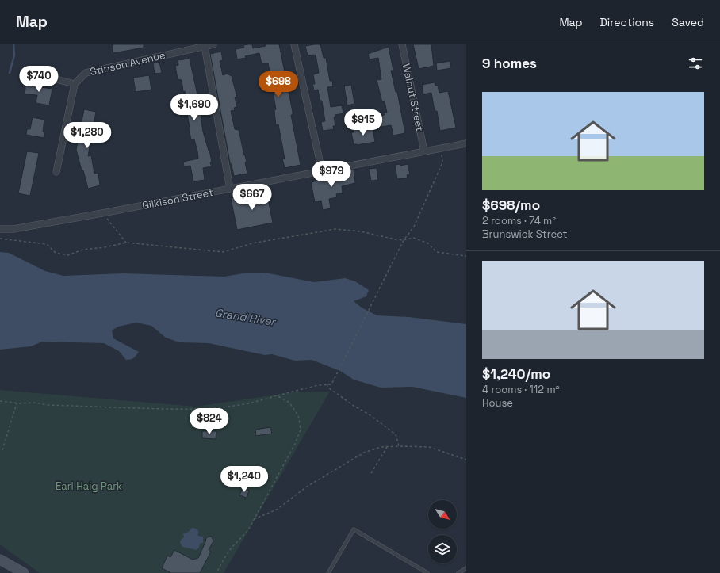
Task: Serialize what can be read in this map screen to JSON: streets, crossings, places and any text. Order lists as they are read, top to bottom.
{
  "streets": {
    "street": ["Stinson Avenue", "Walnut Street", "Gilkison Street"]
  },
  "crossings": [
    ["Walnut Street", "Gilkison Street"]
  ],
  "water": ["Grand River"],
  "parks": ["Earl Haig Park"],
  "north": "bottom right",
  "page": {
    "header": "Map",
    "nav": ["Map", "Directions", "Saved"],
    "heading": "9 homes",
    "price": [
      "$740",
      "$698",
      "$1,690",
      "$915",
      "$1,280",
      "$979",
      "$667",
      "$824",
      "$1,240"
    ],
    "list": [
      {
        "name": "$698/mo",
        "note": "2 rooms · 74 m² · Brunswick Street"
      },
      {
        "name": "$1,240/mo",
        "note": "4 rooms · 112 m² · House"
      }
    ]
  }
}
